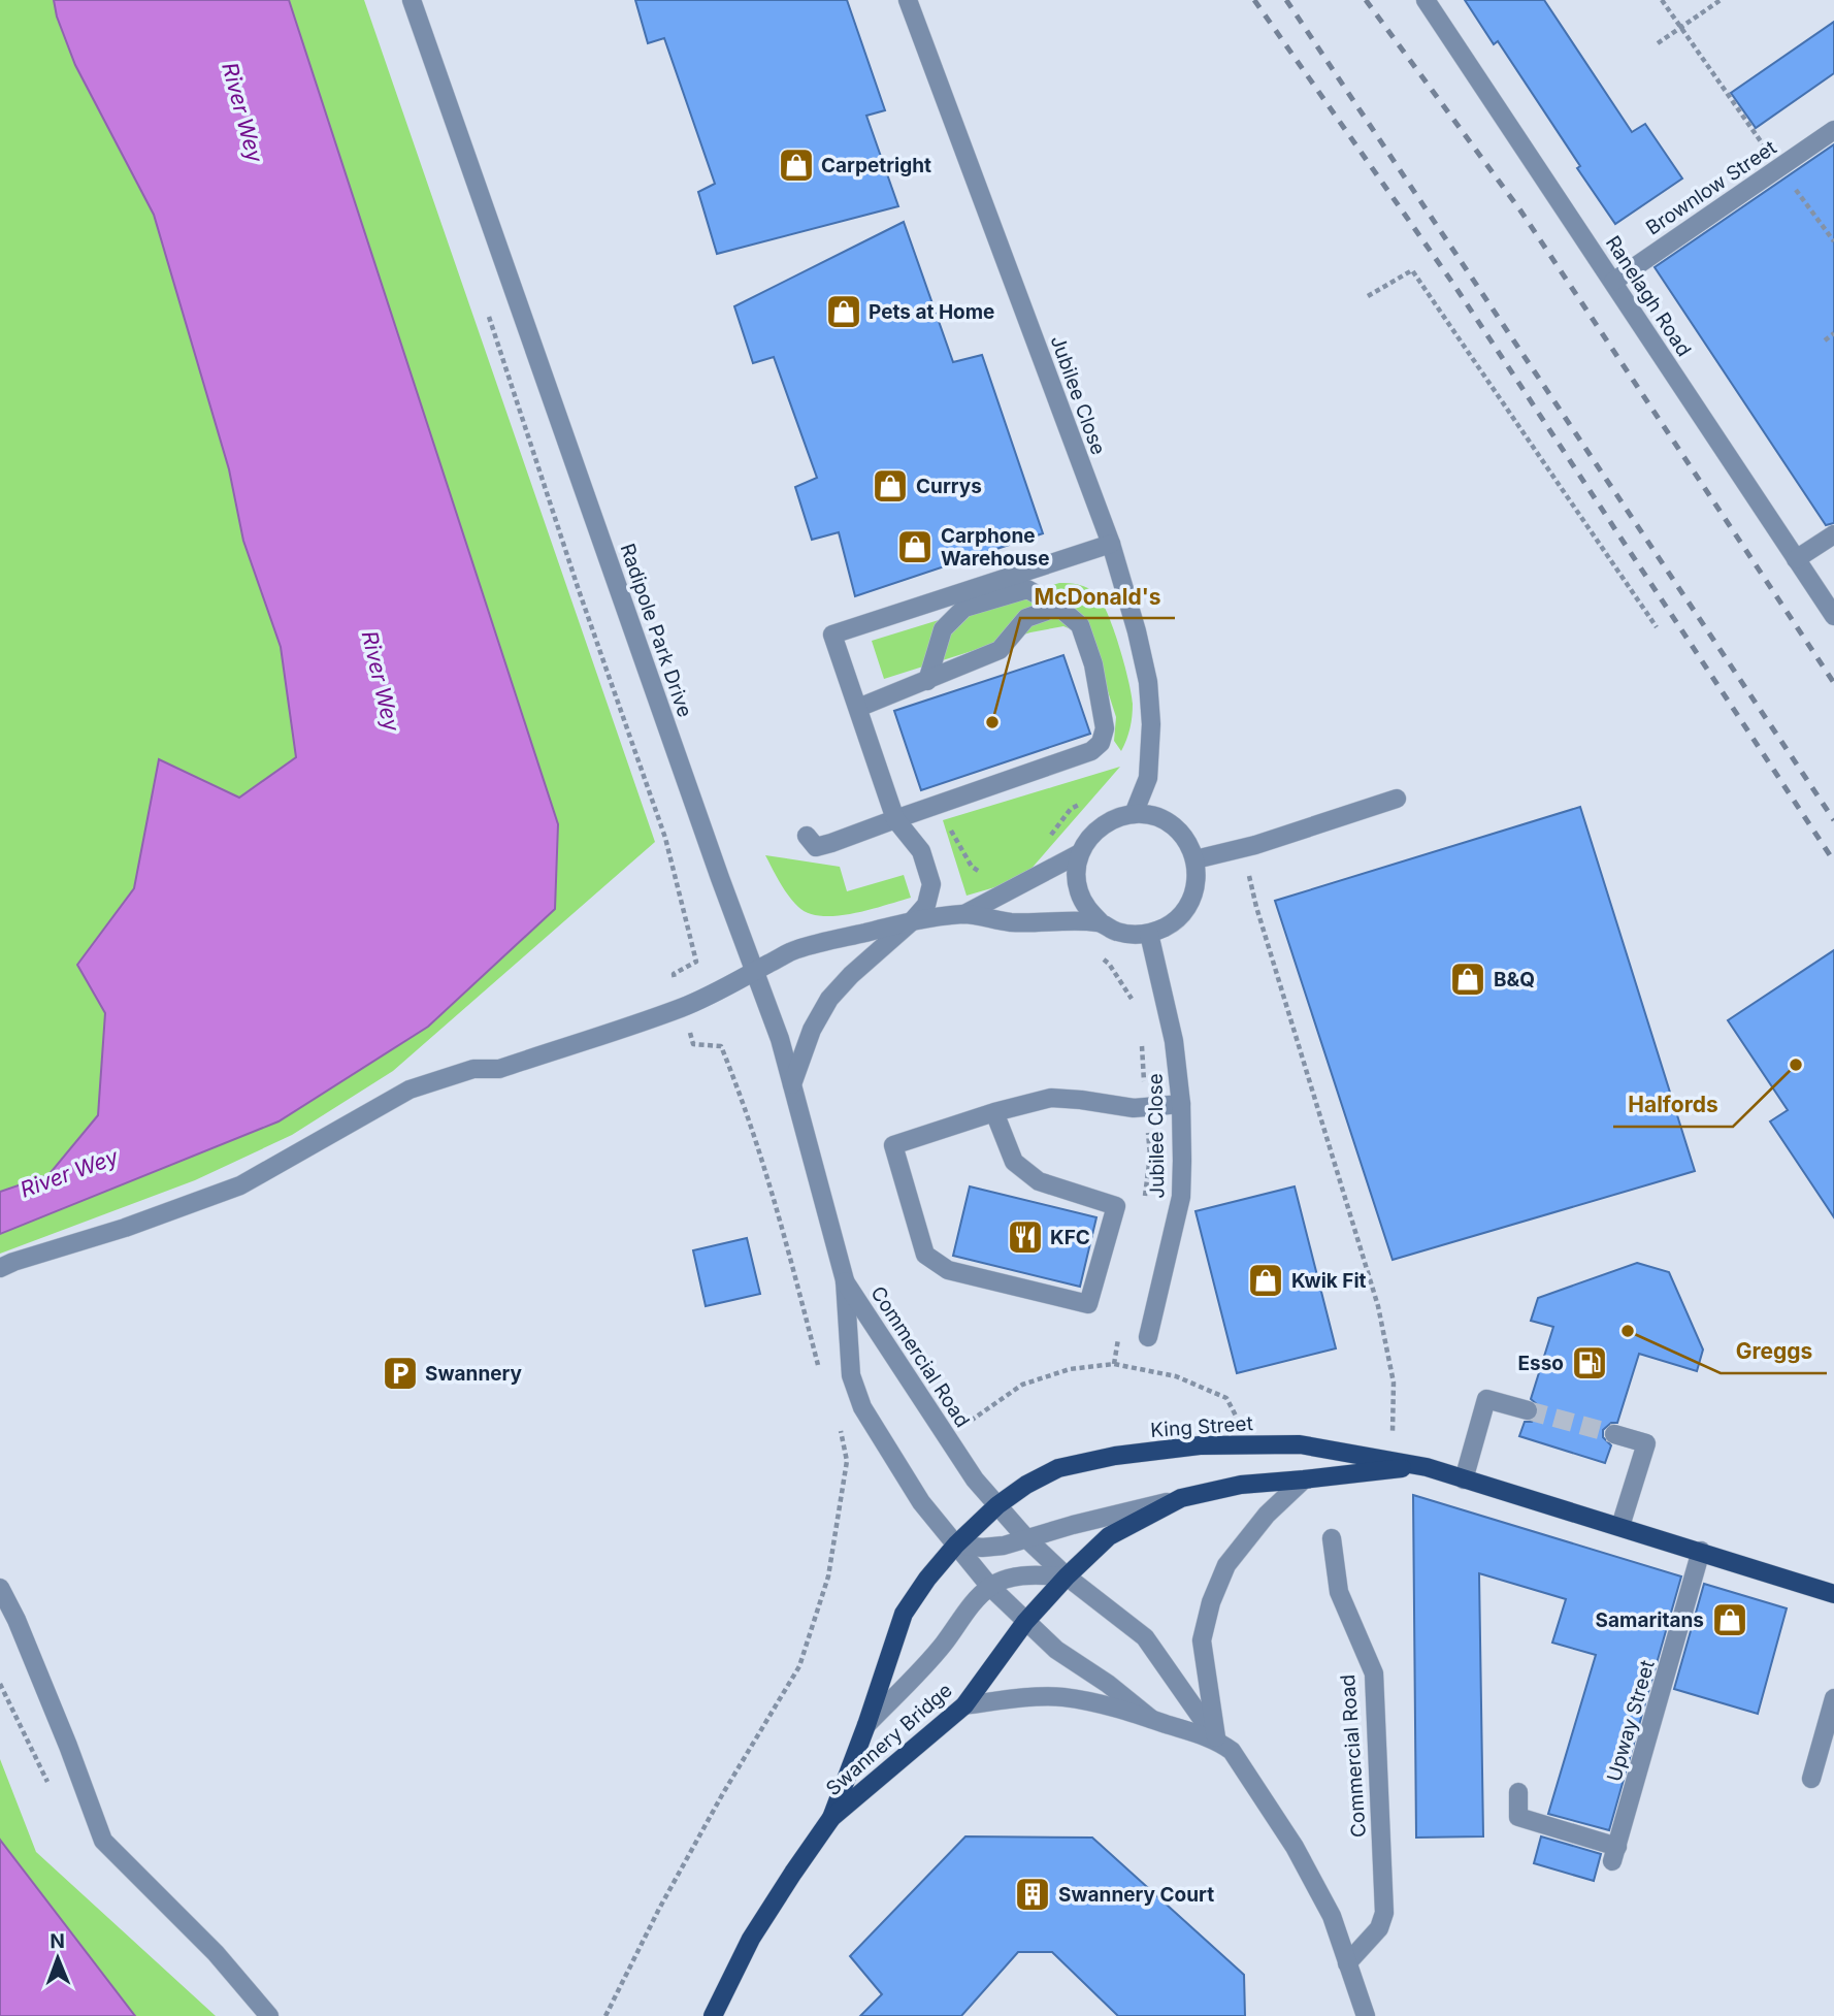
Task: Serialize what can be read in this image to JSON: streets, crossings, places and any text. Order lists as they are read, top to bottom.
{
  "streets": {
    "main road": ["King Street", "Swannery Bridge"],
    "street": [
      "Brownlow Street",
      "Ranelagh Road",
      "Jubilee Close",
      "Radipole Park Drive",
      "Commercial Road",
      "Upway Street"
    ]
  },
  "crossings": [
    ["Brownlow Street", "Ranelagh Road"],
    ["Radipole Park Drive", "Commercial Road"],
    ["Commercial Road", "King Street"],
    ["Commercial Road", "Swannery Bridge"],
    ["King Street", "Upway Street"],
    ["King Street", "Swannery Bridge"]
  ],
  "water": ["River Wey"],
  "places": {
    "shop": [
      "Carpetright",
      "Pets at Home",
      "Currys",
      "Carphone Warehouse",
      "B&Q",
      "Kwik Fit",
      "Samaritans"
    ],
    "other": ["McDonald's", "Halfords", "Greggs"],
    "restaurant": ["KFC"],
    "fuel station": ["Esso"],
    "parking": ["Swannery"],
    "building": ["Swannery Court"]
  },
  "north": "top"
}
